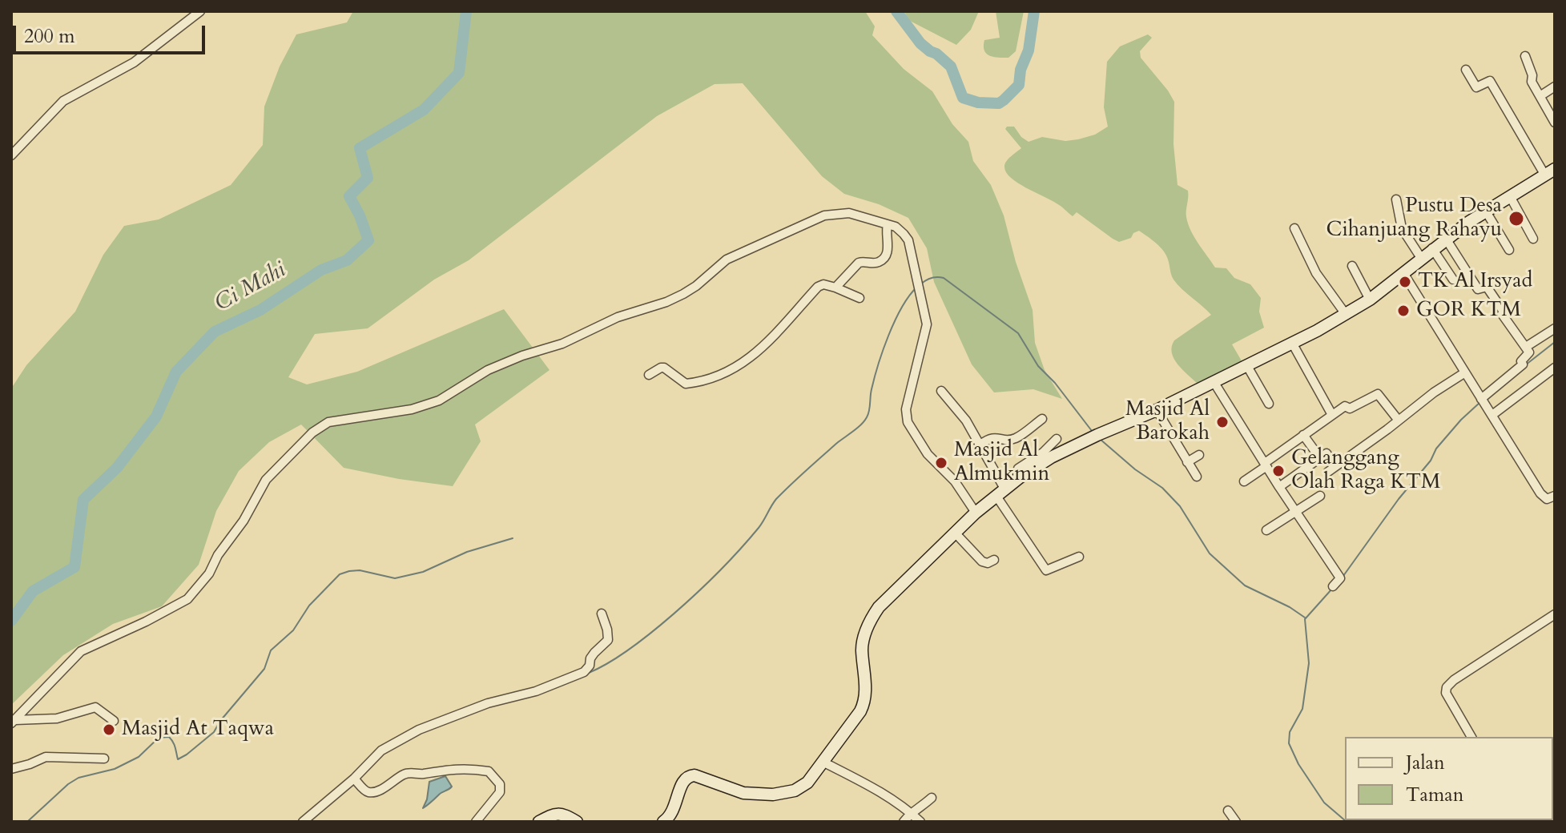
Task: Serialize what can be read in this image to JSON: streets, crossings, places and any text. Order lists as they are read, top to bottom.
{
  "water": ["Ci Mahi"],
  "places": [
    "Pustu Desa Cihanjuang Rahayu",
    "TK Al Irsyad",
    "GOR KTM",
    "Masjid Al Barokah",
    "Masjid Al Almukmin",
    "Gelanggang Olah Raga KTM",
    "Masjid At Taqwa"
  ],
  "legend": ["Jalan", "Taman"],
  "scale_bar": "200 m"
}
